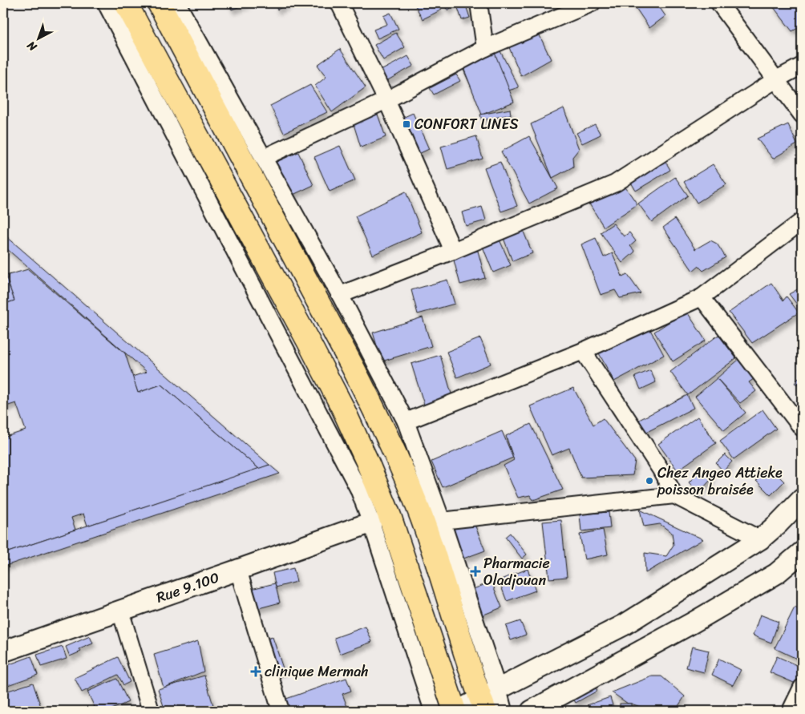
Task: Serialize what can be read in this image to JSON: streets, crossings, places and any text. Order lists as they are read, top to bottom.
{
  "streets": {
    "street": ["Rue 9.100"]
  },
  "places": {
    "transit": ["CONFORT LINES"],
    "other": ["Chez Angeo Attieke poisson braisée"],
    "health": ["Pharmacie Oladjouan", "clinique Mermah"]
  },
  "north": "bottom left"
}
